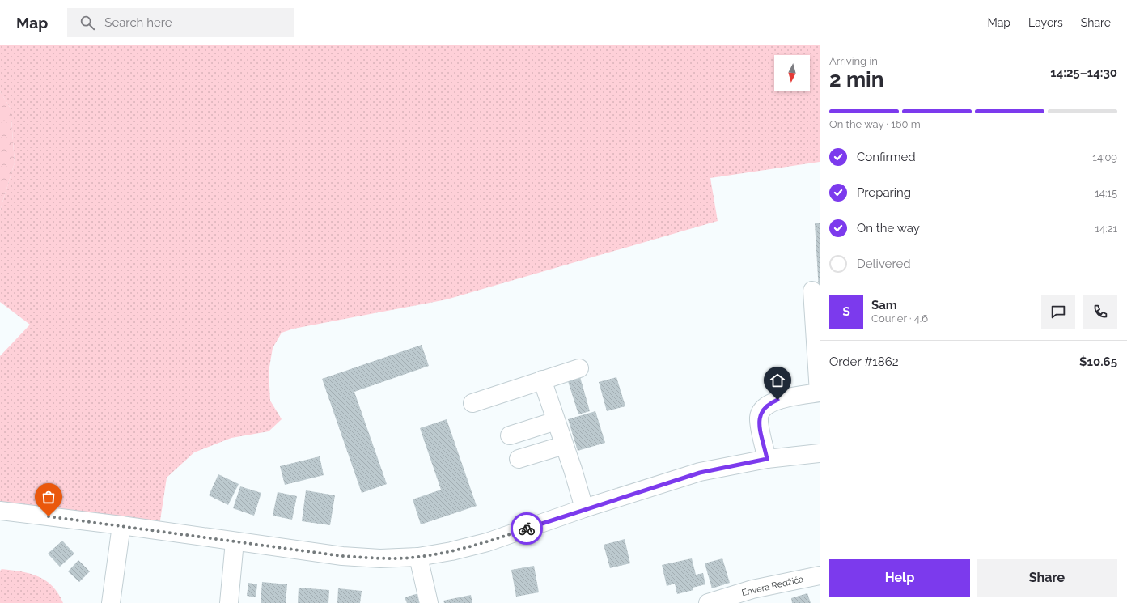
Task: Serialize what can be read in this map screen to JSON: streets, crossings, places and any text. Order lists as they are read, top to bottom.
{
  "streets": {
    "street": ["Envera Redžića"]
  },
  "north": "bottom",
  "page": {
    "header": "Map",
    "search": "Search here",
    "nav": ["Map", "Layers", "Share"],
    "heading": ["2 min", "Arriving in", "14:25–14:30"],
    "panel": [
      "Sam",
      "Courier · 4.6",
      "Order #1862",
      "$10.65"
    ],
    "bar": "On the way · 160 m",
    "list": [
      ["Confirmed", "14:09"],
      ["Preparing", "14:15"],
      ["On the way", "14:21"],
      "Delivered"
    ],
    "round": "S",
    "buttons": ["Help", "Share"]
  }
}
